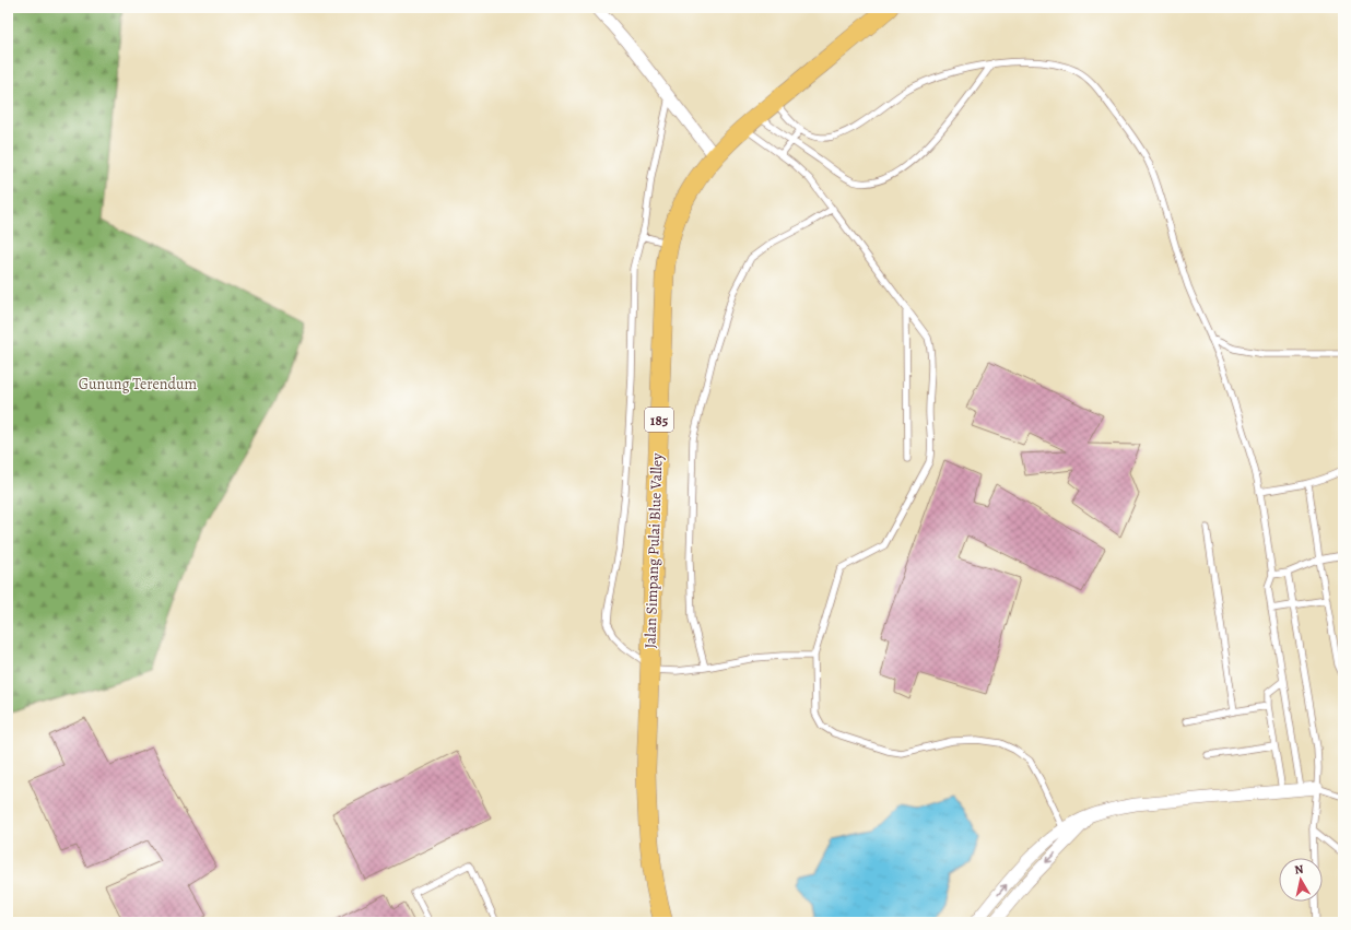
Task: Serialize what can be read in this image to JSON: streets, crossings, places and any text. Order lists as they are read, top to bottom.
{
  "streets": {
    "main road": ["185", "Jalan Simpang Pulai Blue Valley"]
  },
  "parks": ["Gunung Terendum"],
  "north": "top"
}
